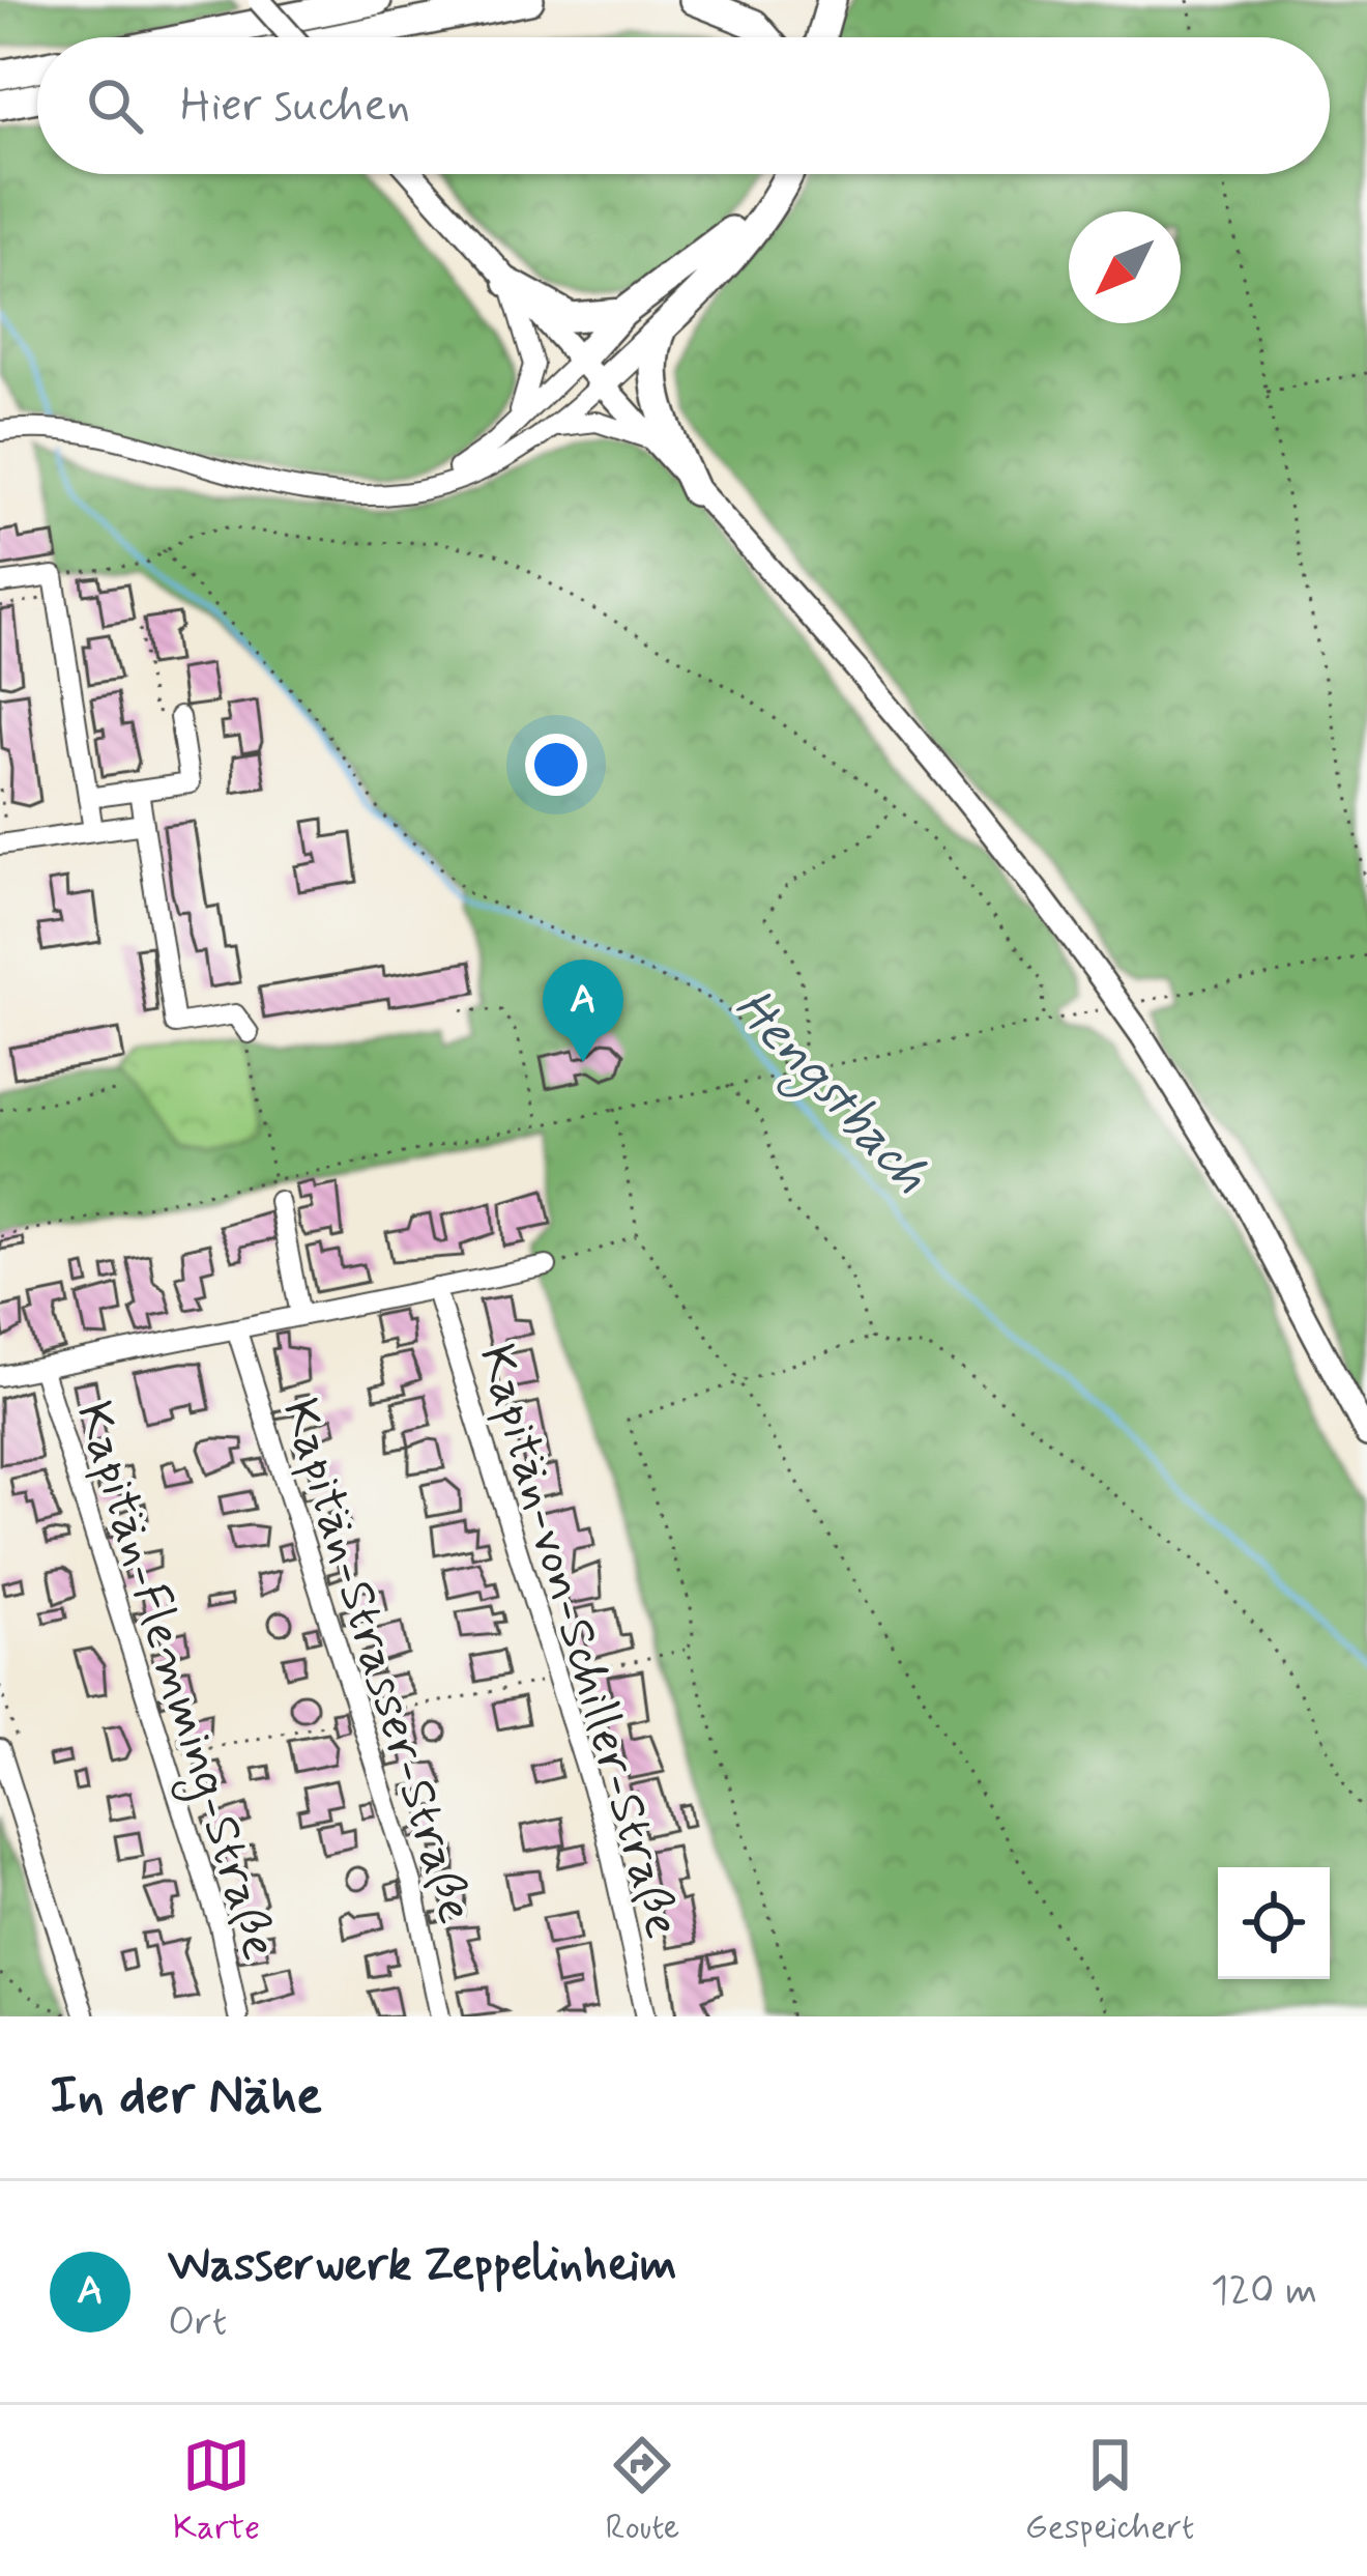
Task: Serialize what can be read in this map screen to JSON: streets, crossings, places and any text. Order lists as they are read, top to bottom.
{
  "streets": {
    "street": ["Kapitän-von-Schiller-Straße", "Kapitän-Strasser-Straße", "Kapitän-Flemming-Straße"]
  },
  "water": ["Hengstbach"],
  "north": "bottom left",
  "page": {
    "search": "Hier suchen",
    "pins": "A",
    "heading": "In der Nähe",
    "list": [
      {
        "mark": "A",
        "name": "Wasserwerk Zeppelinheim",
        "note": "Ort",
        "value": "120 m"
      }
    ],
    "nav": ["Karte", "Route", "Gespeichert"]
  }
}
